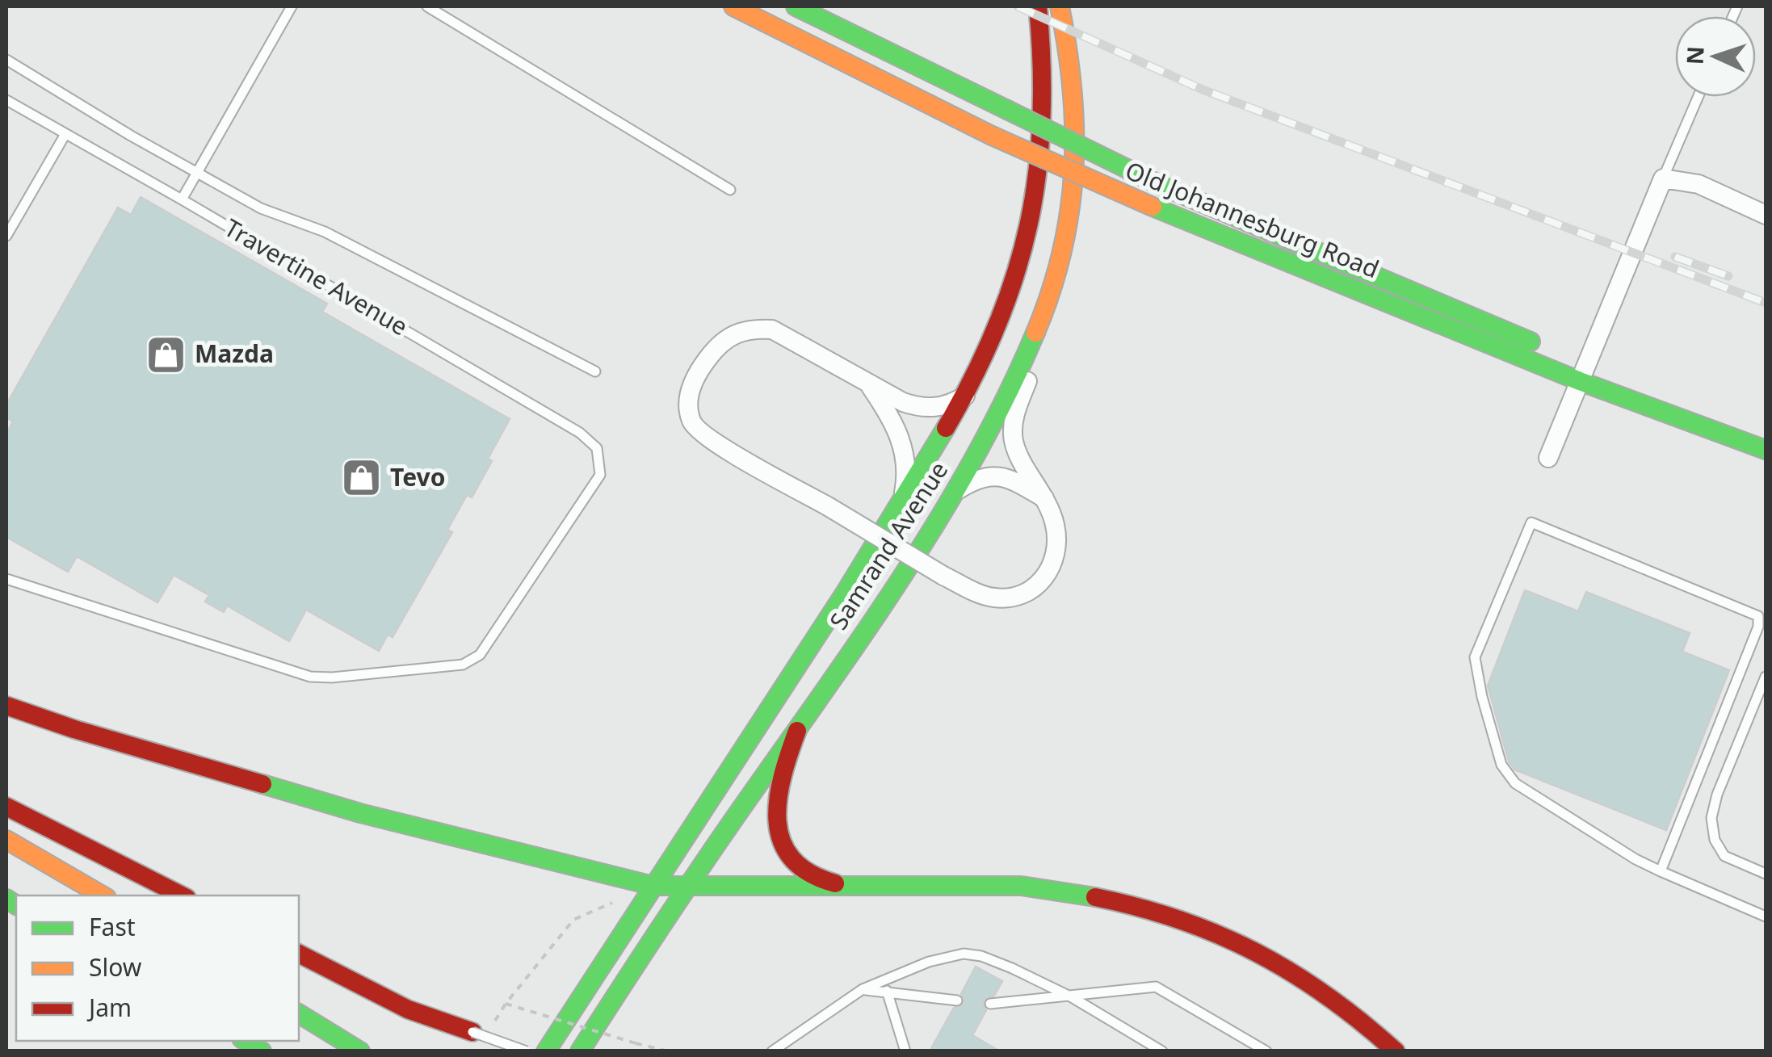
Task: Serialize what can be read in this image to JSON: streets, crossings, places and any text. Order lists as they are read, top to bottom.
{
  "streets": {
    "main road": ["Old Johannesburg Road", "Samrand Avenue"],
    "lane": ["Travertine Avenue"]
  },
  "places": {
    "shop": ["Mazda", "Tevo"]
  },
  "legend": ["Fast", "Slow", "Jam"],
  "north": "left"
}
